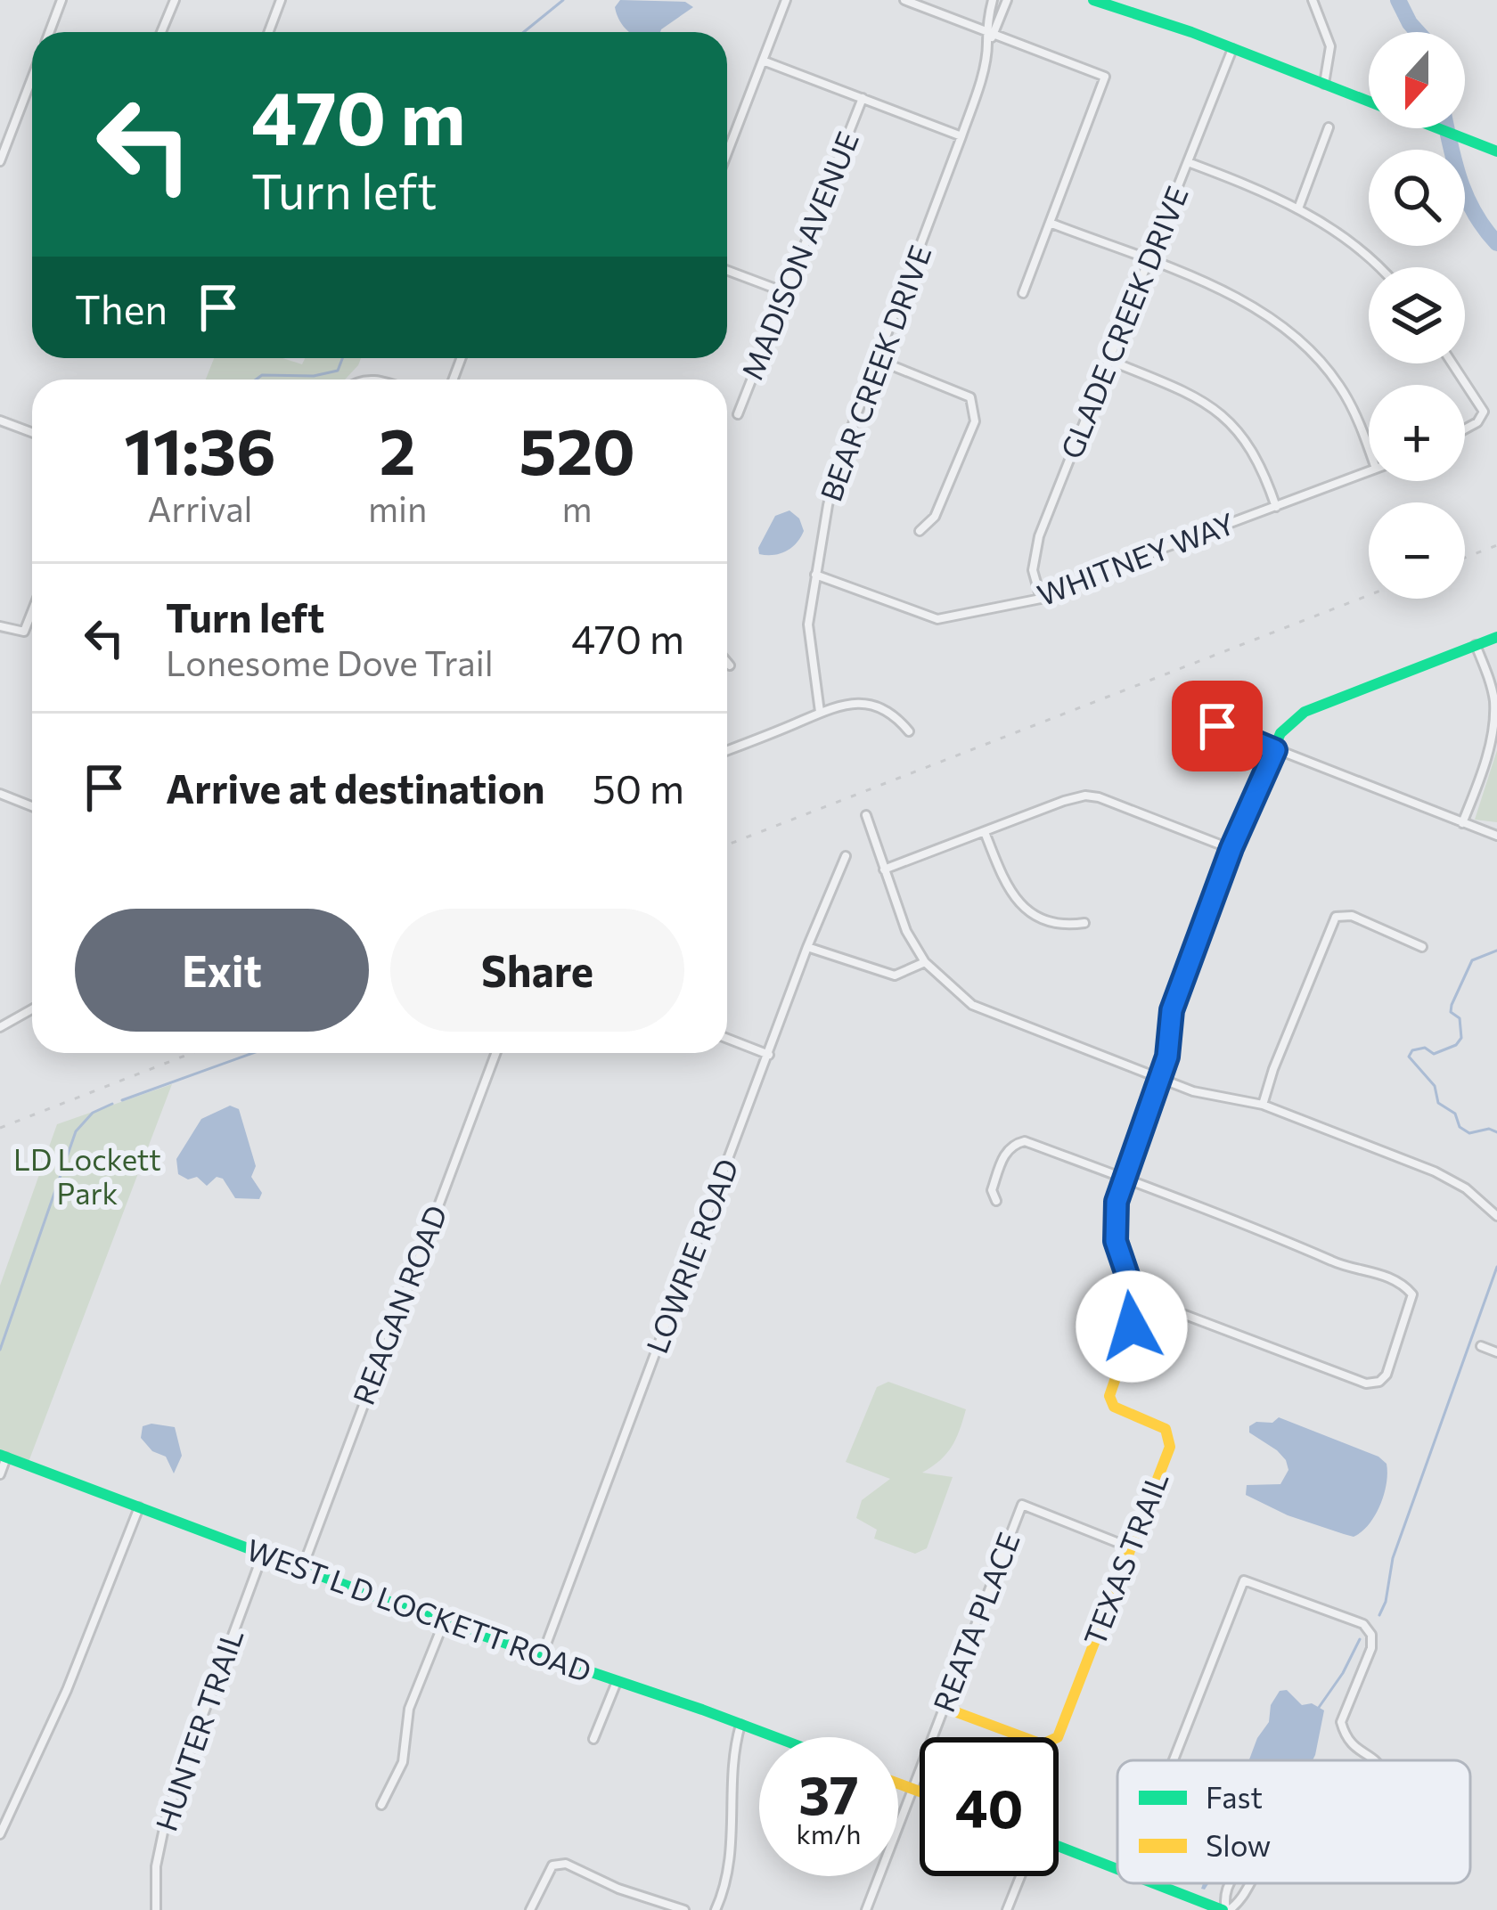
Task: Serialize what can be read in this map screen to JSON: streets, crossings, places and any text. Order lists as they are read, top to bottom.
{
  "streets": {
    "main road": ["TEXAS TRAIL", "WEST L D LOCKETT ROAD"],
    "street": [
      "MADISON AVENUE",
      "GLADE CREEK DRIVE",
      "BEAR CREEK DRIVE",
      "WHITNEY WAY",
      "LOWRIE ROAD",
      "REAGAN ROAD",
      "REATA PLACE",
      "HUNTER TRAIL"
    ]
  },
  "crossings": [
    ["GLADE CREEK DRIVE", "WHITNEY WAY"],
    ["BEAR CREEK DRIVE", "WHITNEY WAY"],
    ["LOWRIE ROAD", "WEST L D LOCKETT ROAD"],
    ["REAGAN ROAD", "WEST L D LOCKETT ROAD"],
    ["TEXAS TRAIL", "REATA PLACE"],
    ["WEST L D LOCKETT ROAD", "HUNTER TRAIL"]
  ],
  "parks": ["LD Lockett Park"],
  "legend": ["Fast", "Slow"],
  "north": "bottom",
  "page": {
    "map_buttons": ["+", "−"],
    "turn": ["470 m", "Turn left"],
    "then": "Then",
    "eta": [
      "11:36",
      "Arrival",
      "2",
      "min",
      "520",
      "m"
    ],
    "list": [
      {
        "name": "Turn left",
        "note": "Lonesome Dove Trail",
        "value": "470 m"
      },
      {
        "name": "Arrive at destination",
        "value": "50 m"
      }
    ],
    "buttons": ["Exit", "Share"],
    "speed": "37 km/h",
    "limit": "40"
  }
}
